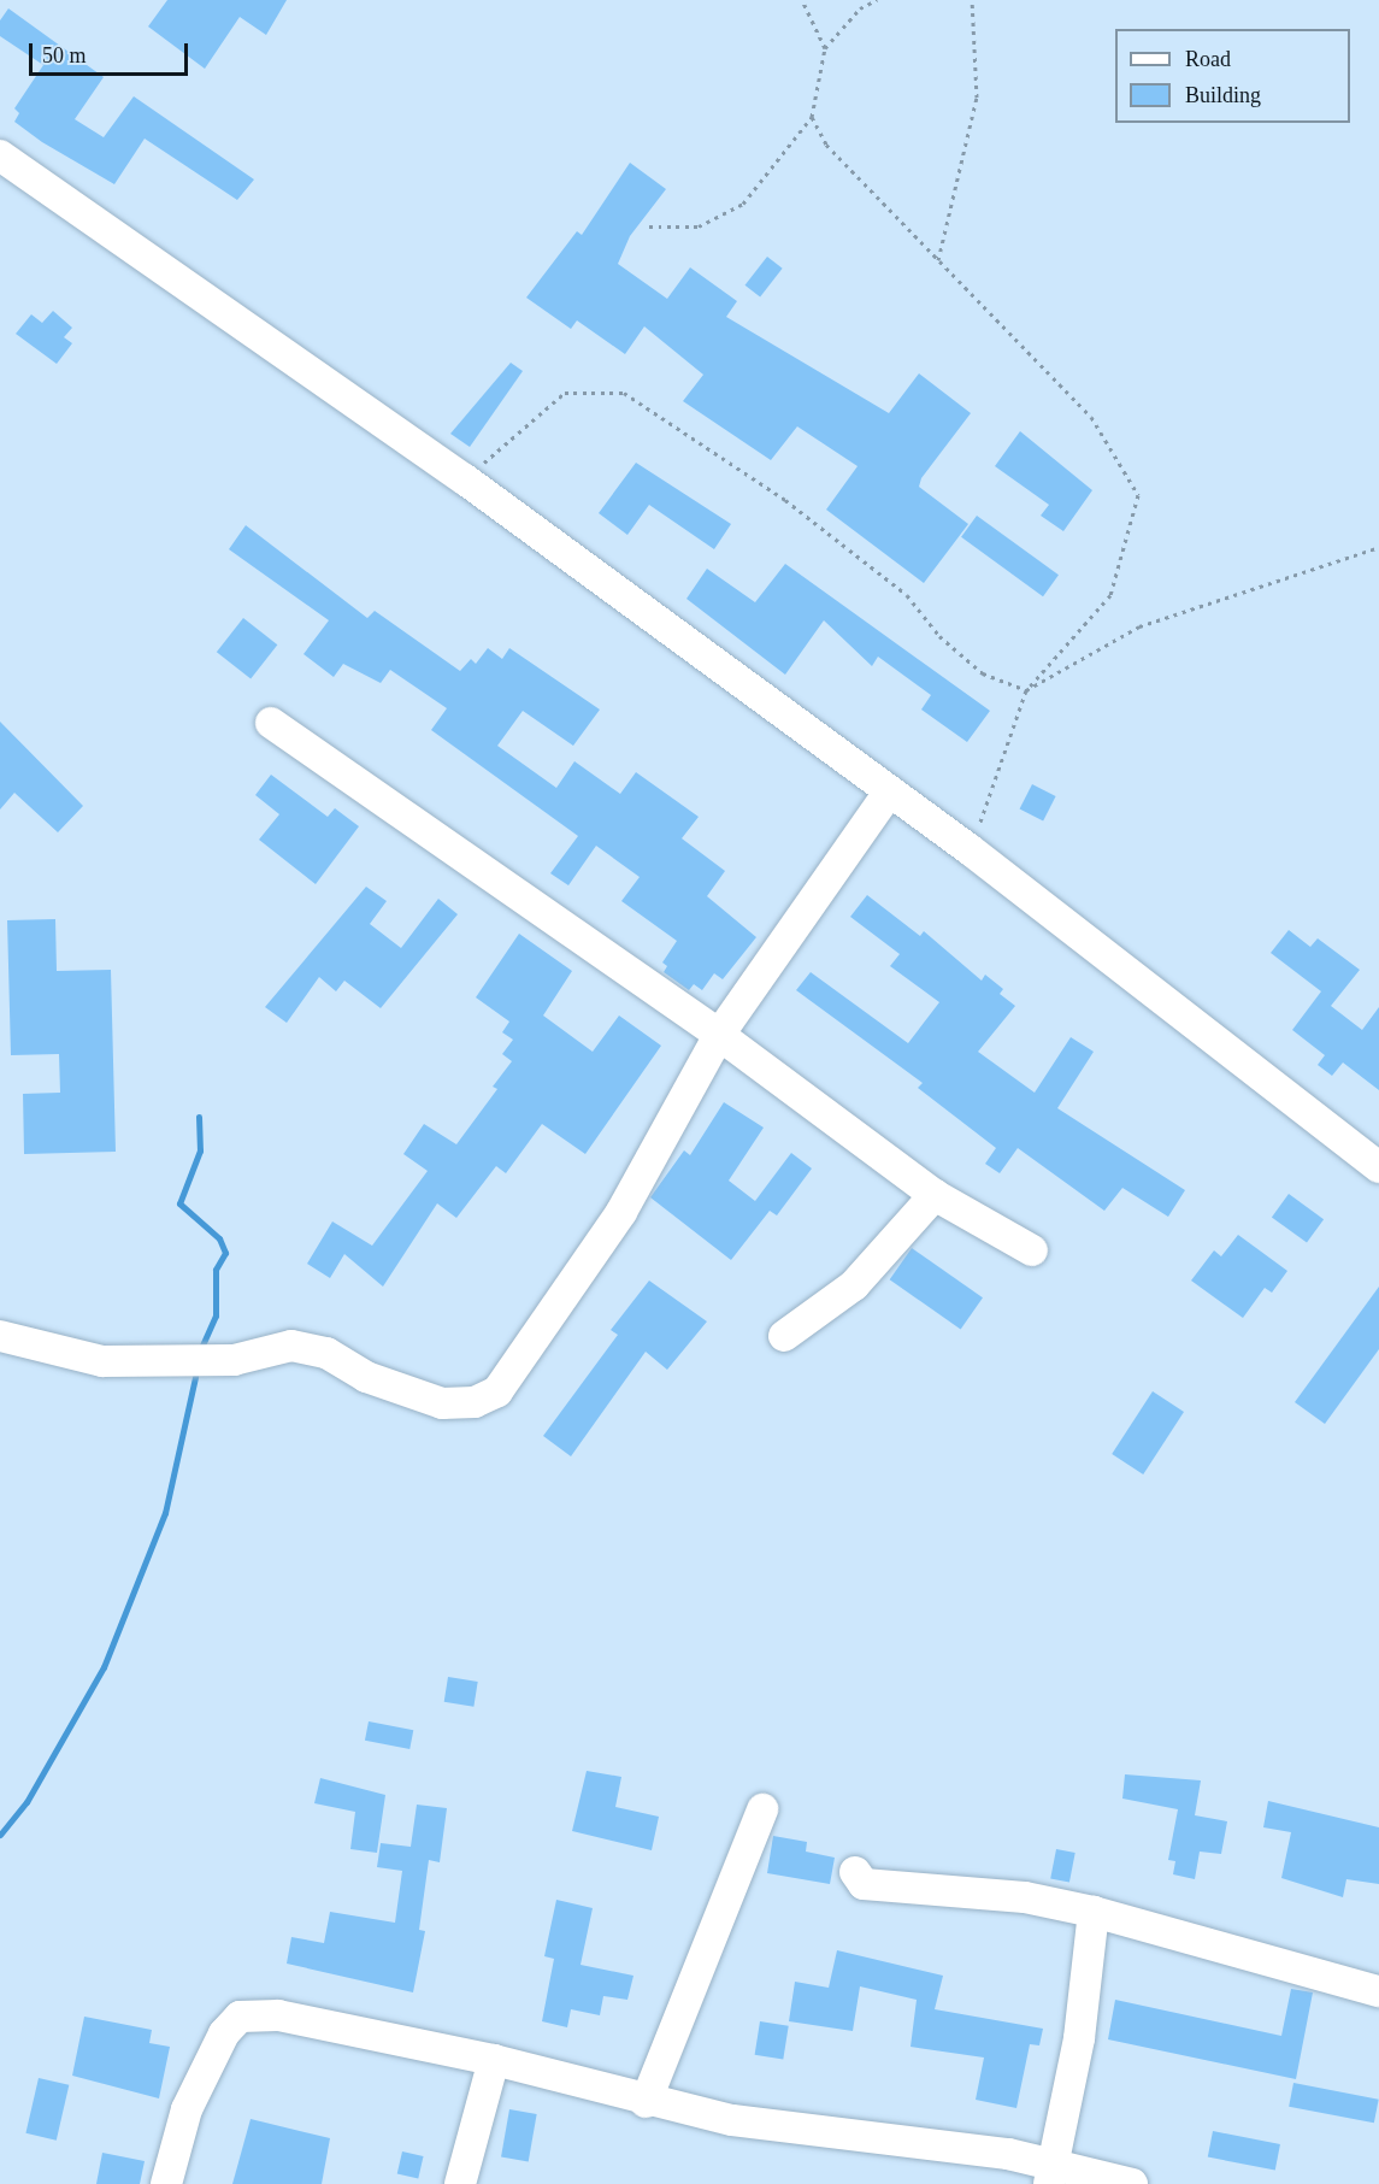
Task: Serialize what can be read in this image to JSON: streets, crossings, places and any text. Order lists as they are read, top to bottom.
{
  "legend": ["Road", "Building"],
  "scale_bar": "50 m"
}
